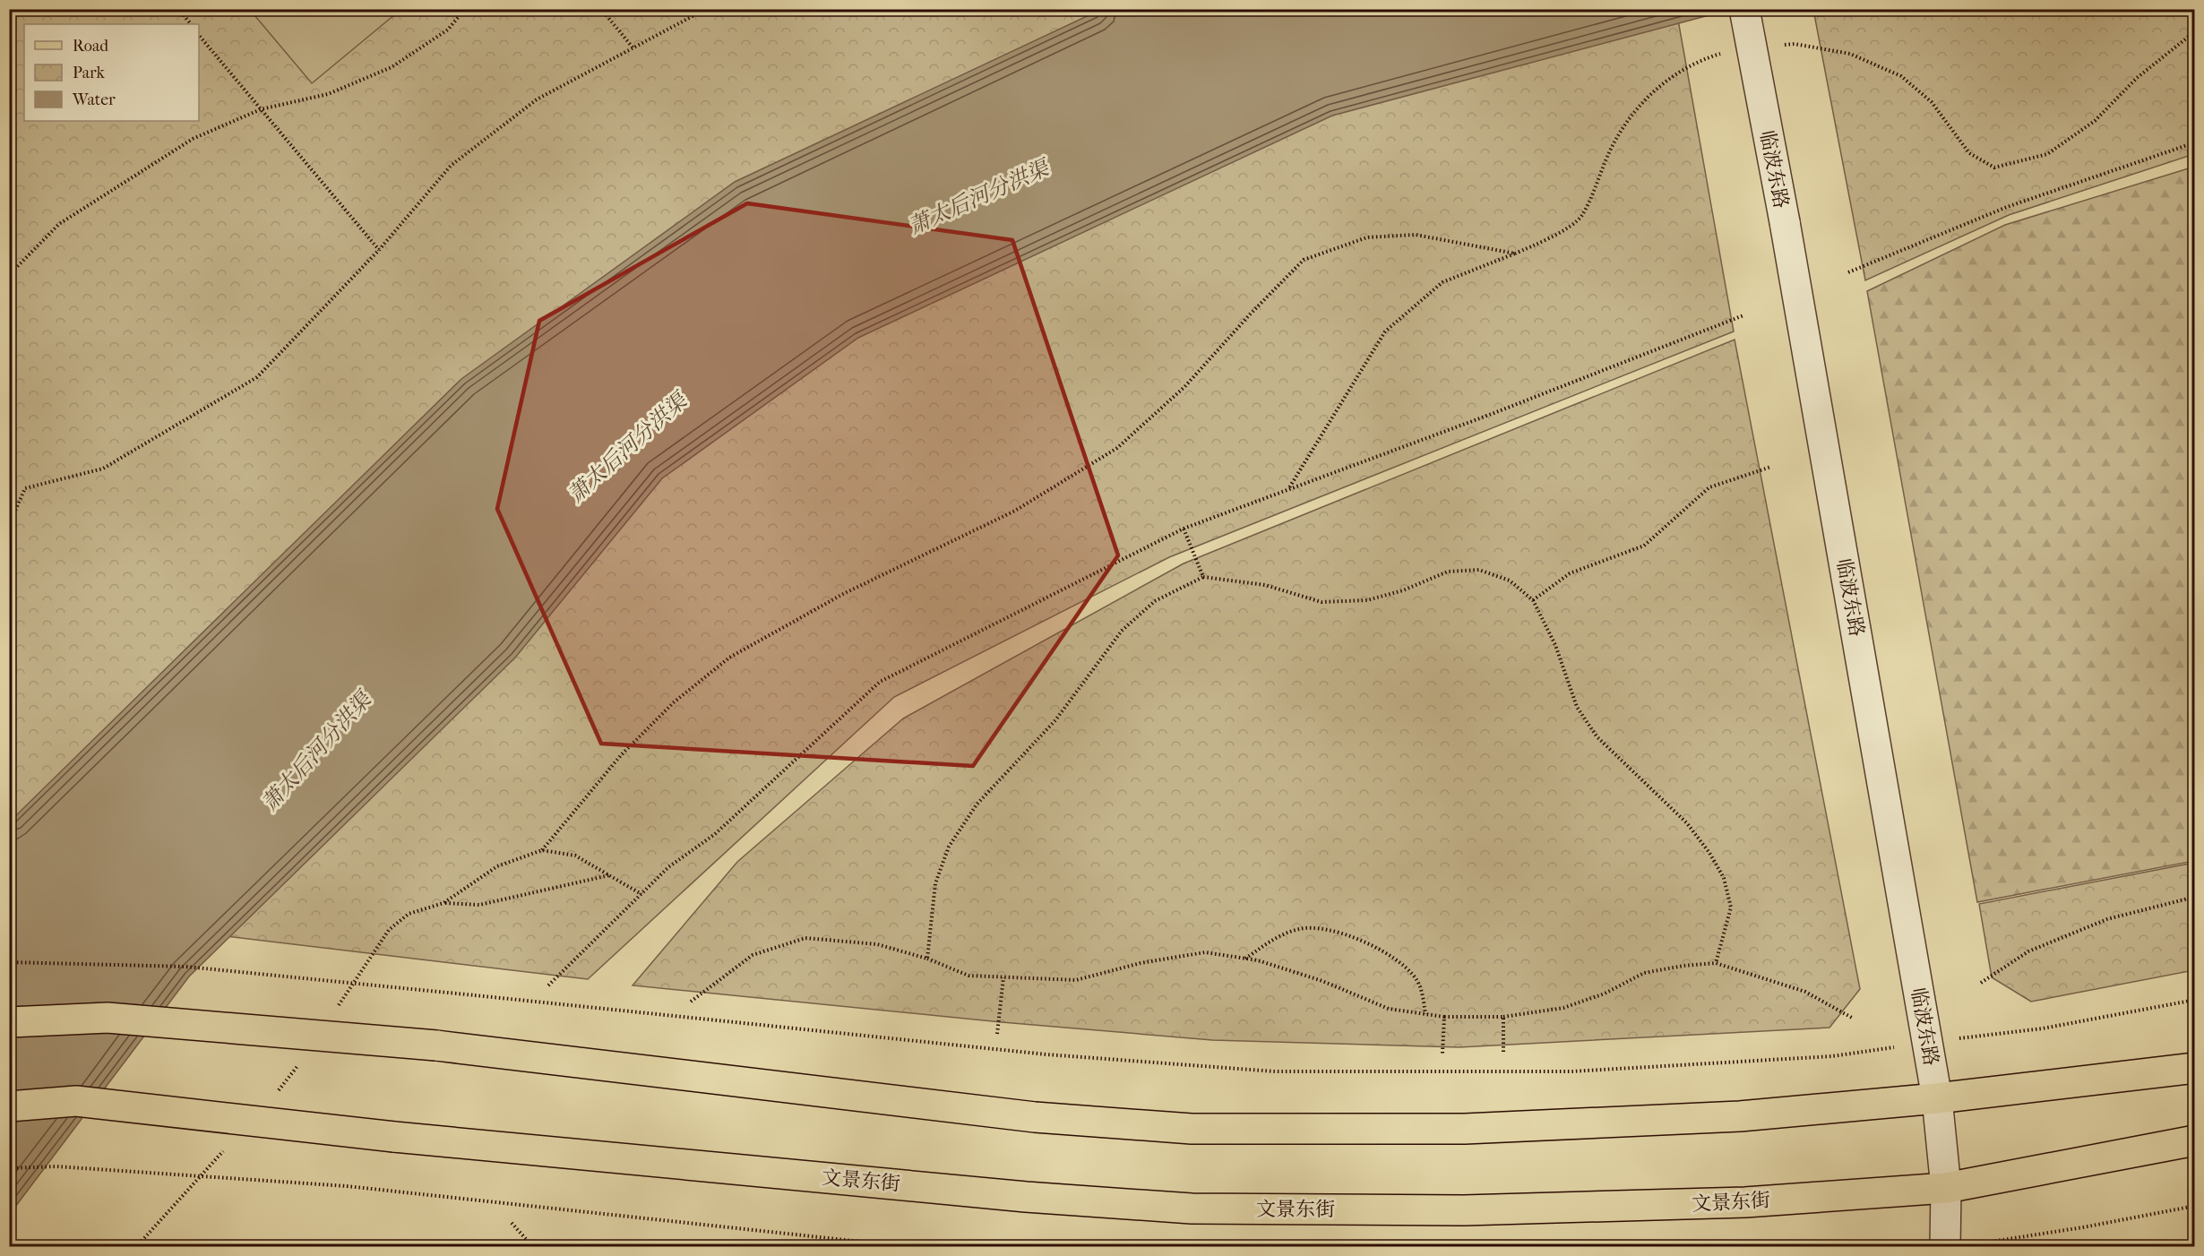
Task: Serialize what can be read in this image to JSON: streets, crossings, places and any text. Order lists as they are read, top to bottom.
{
  "streets": {
    "main road": ["文景东街"],
    "street": ["临波东路"]
  },
  "crossings": [
    ["临波东路", "文景东街"]
  ],
  "water": ["萧太后河分洪渠"],
  "legend": ["Road", "Park", "Water"]
}
